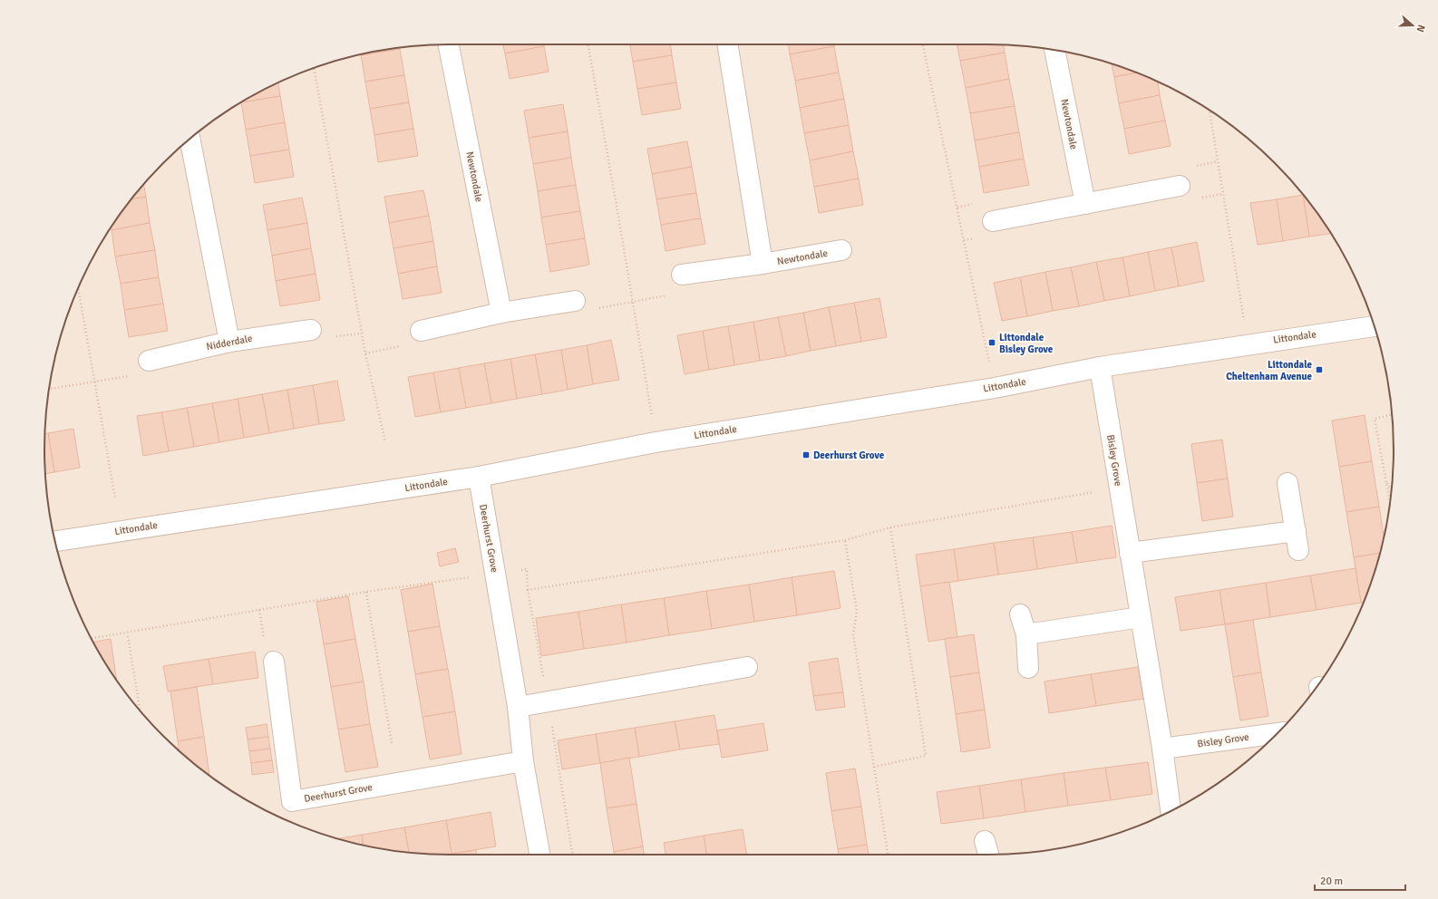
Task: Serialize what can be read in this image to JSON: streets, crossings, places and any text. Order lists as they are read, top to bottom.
{
  "streets": {
    "street": [
      "Newtondale",
      "Littondale",
      "Nidderdale",
      "Bisley Grove",
      "Deerhurst Grove"
    ]
  },
  "crossings": [
    ["Littondale", "Bisley Grove"],
    ["Littondale", "Deerhurst Grove"]
  ],
  "places": {
    "transit": ["Littondale Bisley Grove", "Littondale Cheltenham Avenue", "Deerhurst Grove"]
  },
  "scale_bar": "20 m",
  "north": "right"
}
